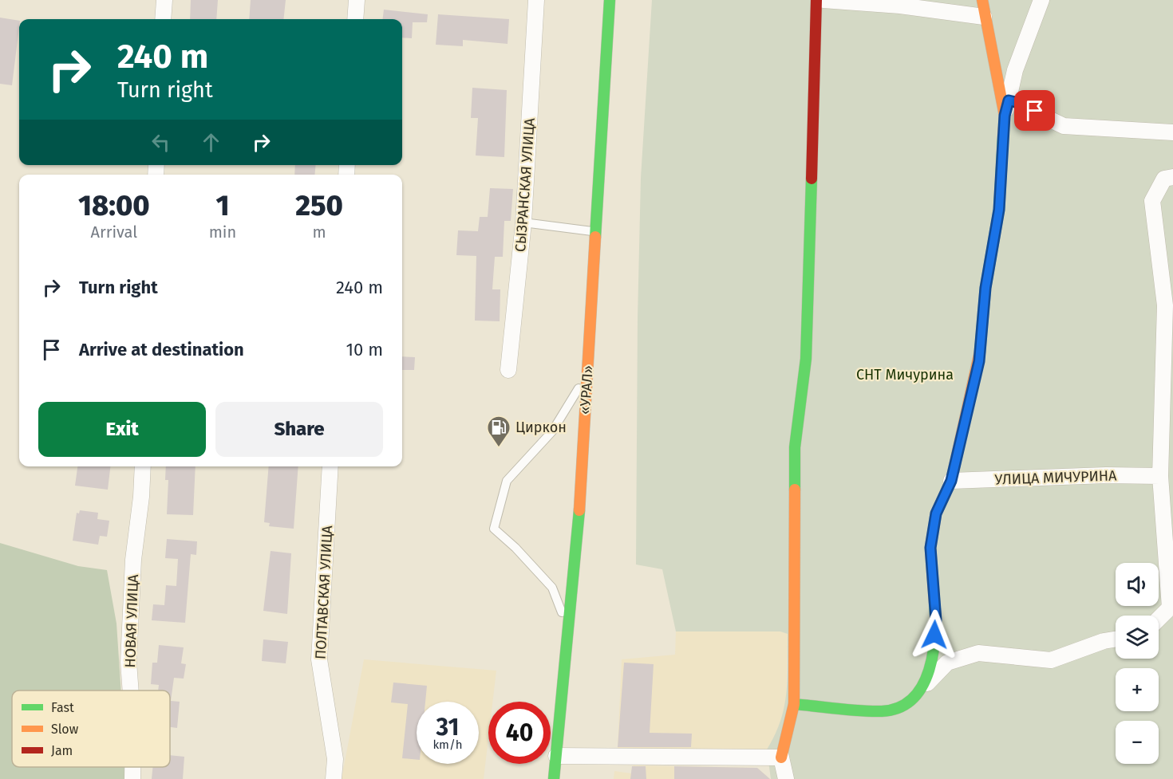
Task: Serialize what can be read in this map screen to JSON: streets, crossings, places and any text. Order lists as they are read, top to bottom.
{
  "streets": {
    "main road": ["«УРАЛ»"],
    "street": [
      "СЫЗРАНСКАЯ УЛИЦА",
      "УЛИЦА МИЧУРИНА",
      "ПОЛТАВСКАЯ УЛИЦА",
      "НОВАЯ УЛИЦА"
    ]
  },
  "parks": ["СНТ Мичурина"],
  "places": {
    "fuel station": ["Циркон"]
  },
  "legend": ["Fast", "Slow", "Jam"],
  "page": {
    "turn": ["240 m", "Turn right"],
    "eta": [
      "18:00",
      "Arrival",
      "1",
      "min",
      "250",
      "m"
    ],
    "list": [
      {
        "name": "Turn right",
        "value": "240 m"
      },
      {
        "name": "Arrive at destination",
        "value": "10 m"
      }
    ],
    "buttons": ["Exit", "Share"],
    "map_buttons": ["+", "−"],
    "speed": "31 km/h",
    "limit": "40"
  }
}
